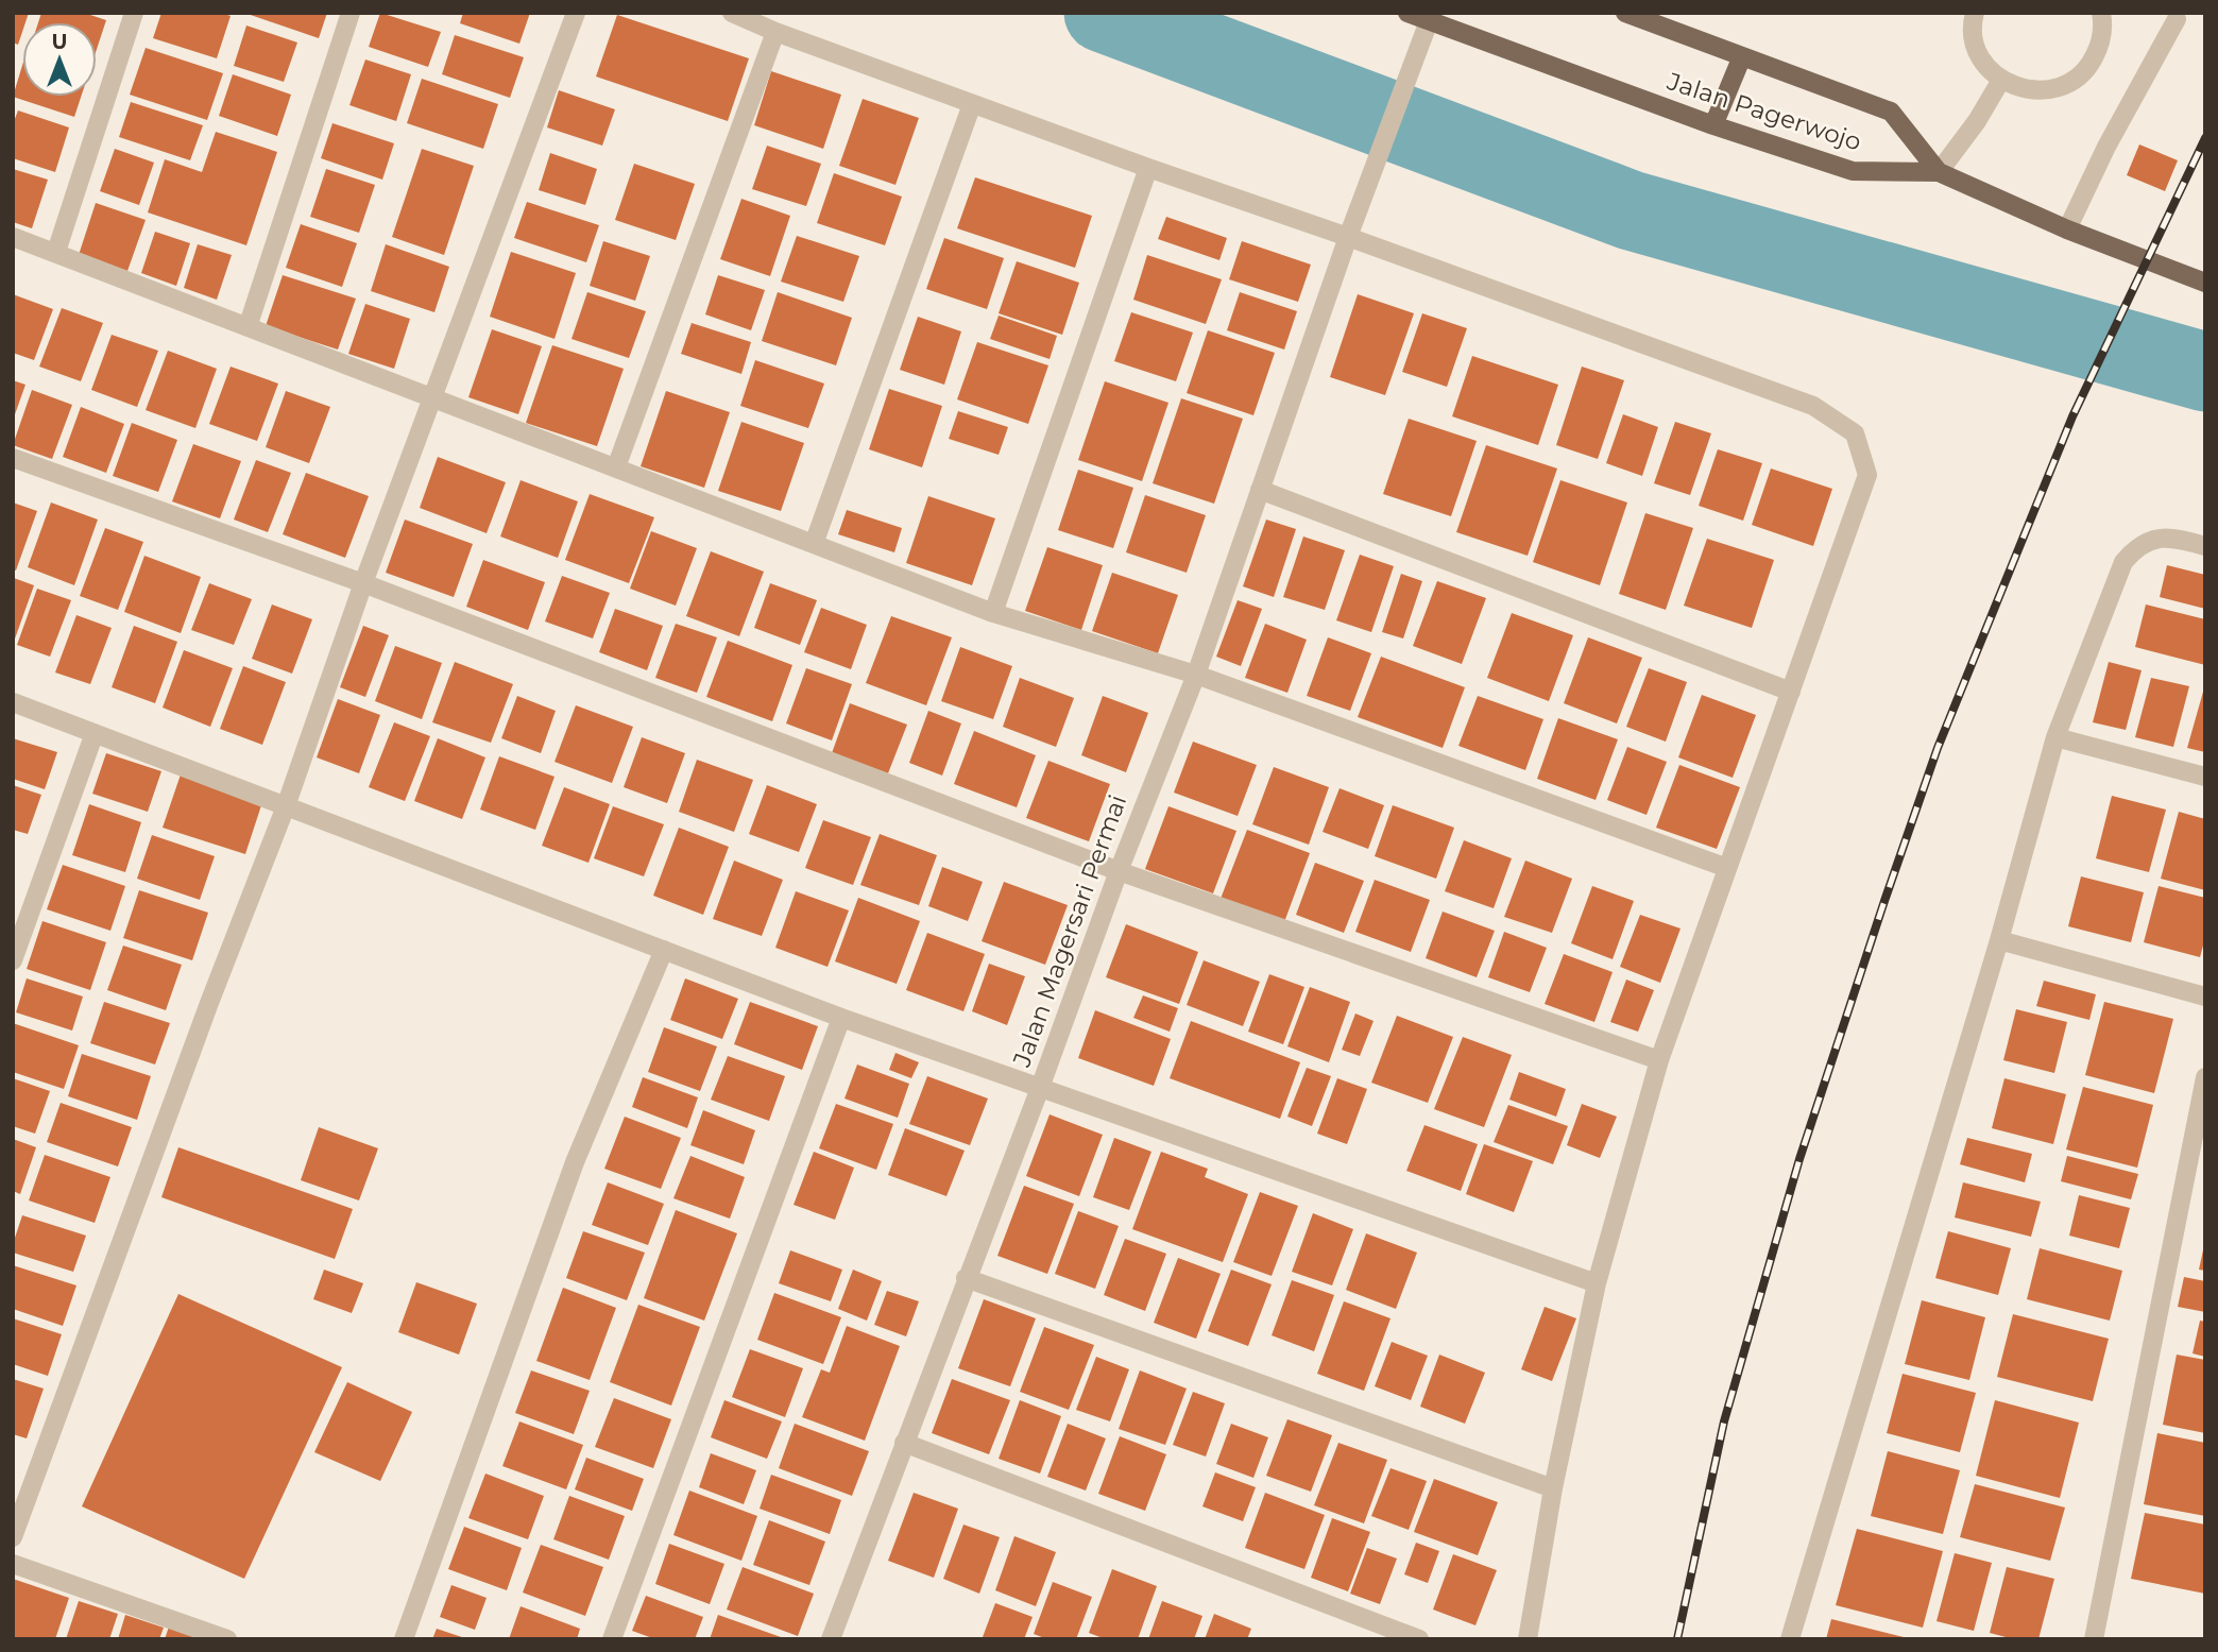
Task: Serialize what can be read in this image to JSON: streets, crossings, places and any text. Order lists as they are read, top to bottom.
{
  "streets": {
    "main road": ["Jalan Pagerwojo"],
    "street": ["Jalan Magersari Permai"]
  },
  "crossings": [
    ["Jalan Pagerwojo", "Jalan Magersari Permai"]
  ],
  "north": "top"
}
